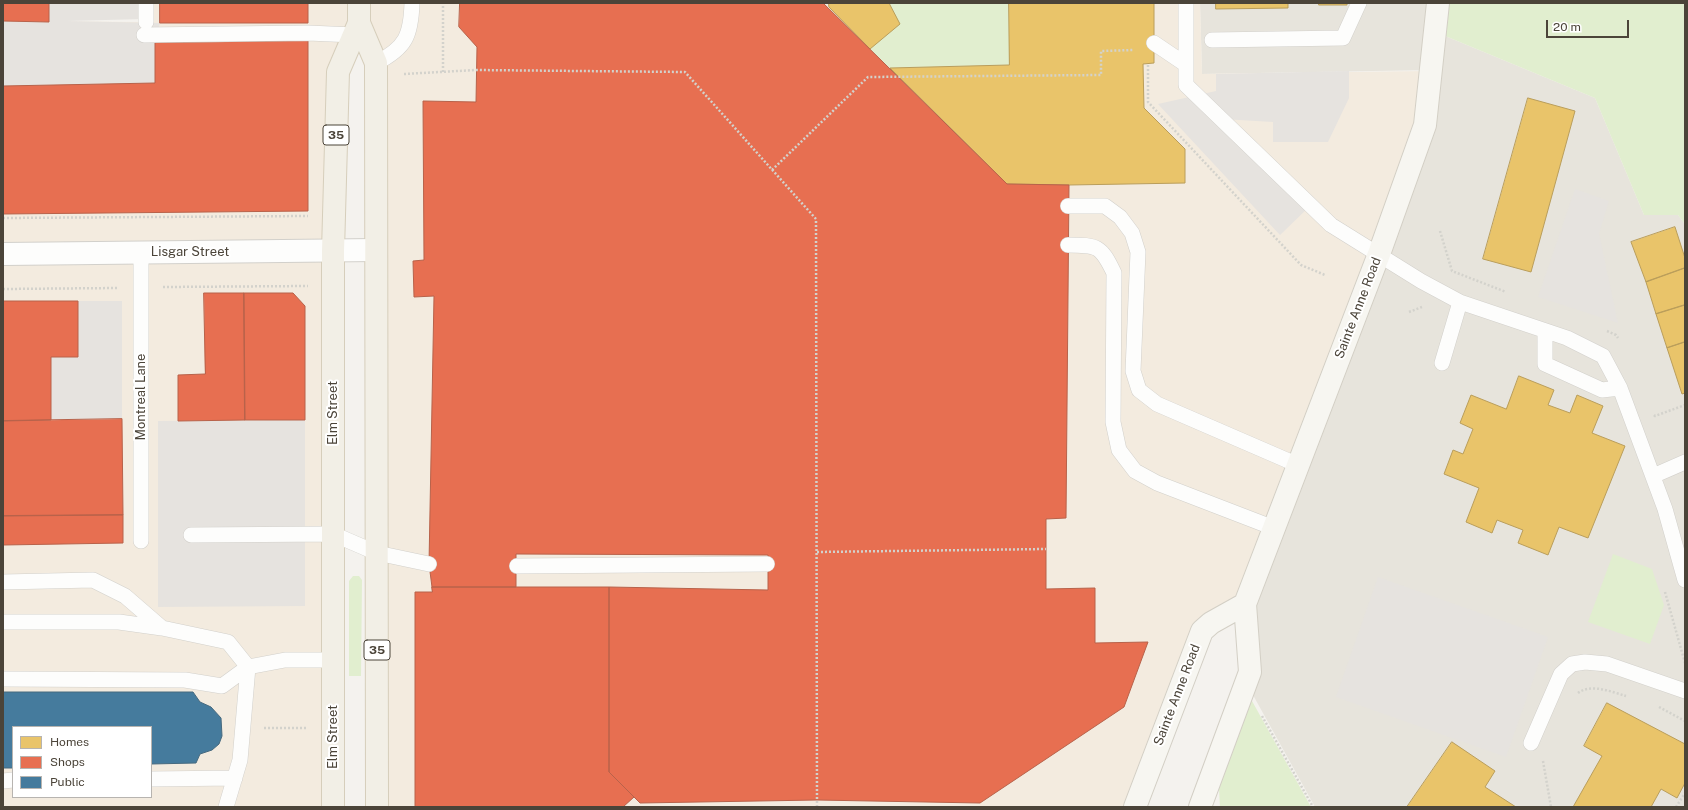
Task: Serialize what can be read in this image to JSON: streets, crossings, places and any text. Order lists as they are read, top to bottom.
{
  "streets": {
    "main road": ["35", "Sainte Anne Road", "Elm Street"],
    "street": ["Lisgar Street"],
    "lane": ["Montreal Lane"]
  },
  "crossings": [
    ["35", "Lisgar Street"],
    ["35", "Elm Street"],
    ["Lisgar Street", "Montreal Lane"],
    ["Lisgar Street", "Elm Street"]
  ],
  "legend": ["Homes", "Shops", "Public"],
  "scale_bar": "20 m"
}
